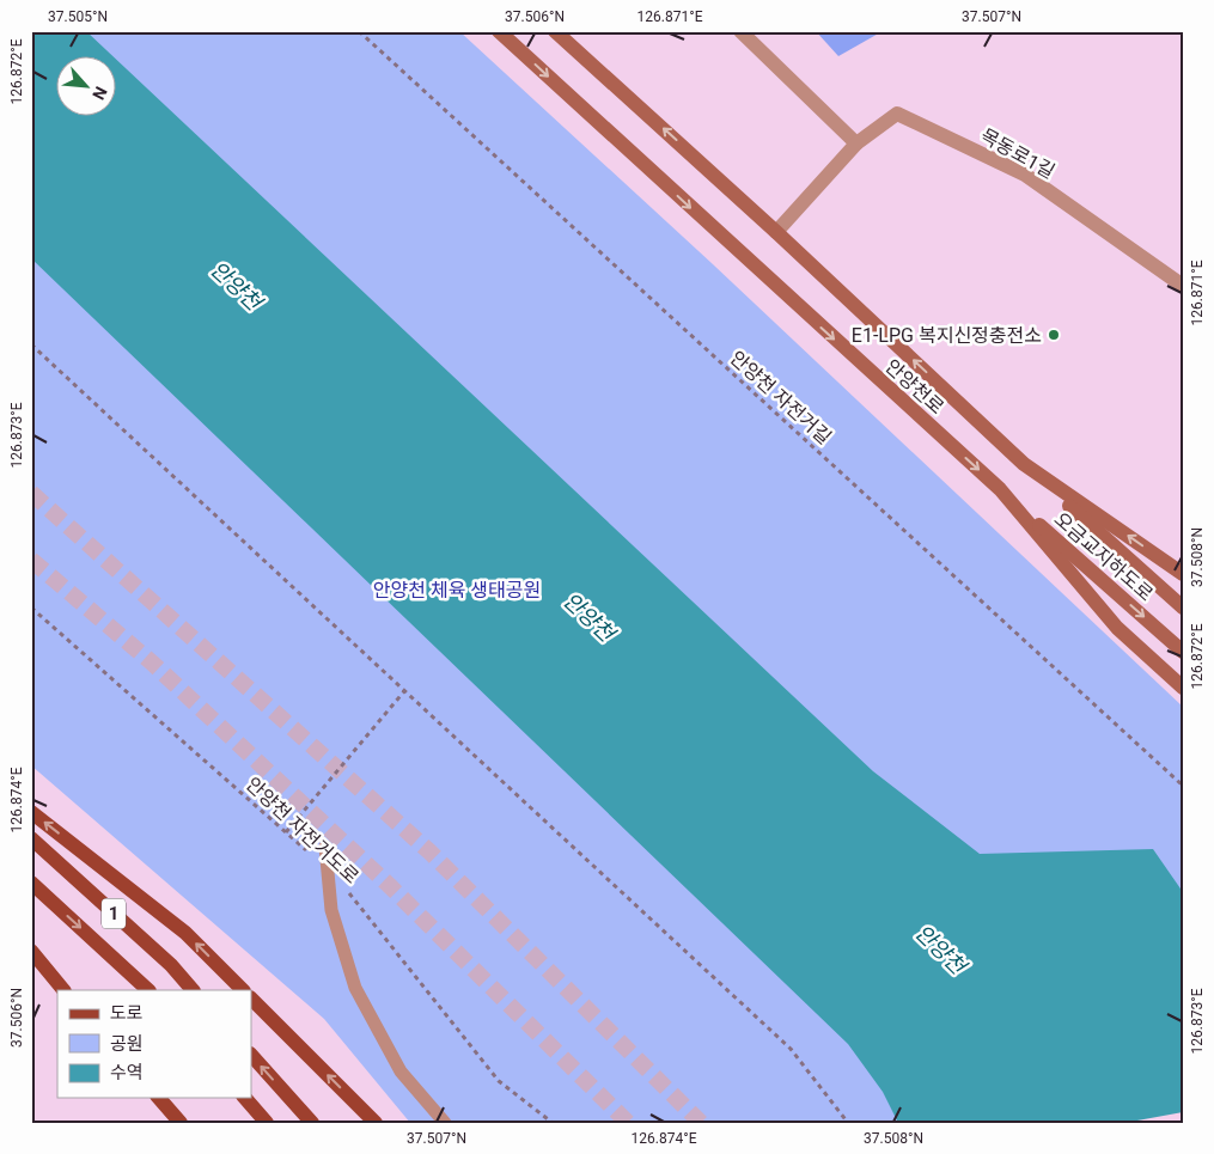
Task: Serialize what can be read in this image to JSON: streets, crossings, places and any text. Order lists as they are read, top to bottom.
{
  "streets": {
    "main road": ["안양천로", "오금교지하도로", "1"],
    "street": ["목동로1길"],
    "path": ["안양천 자전거길", "안양천 자전거도로"]
  },
  "crossings": [
    ["목동로1길", "안양천로"],
    ["안양천로", "오금교지하도로"]
  ],
  "water": ["안양천"],
  "parks": ["안양천 체육 생태공원"],
  "places": ["E1-LPG 복지신정충전소"],
  "legend": ["도로", "공원", "수역"],
  "north": "bottom right",
  "coordinates": [
    "37.505°N",
    "37.506°N",
    "126.871°E",
    "37.507°N",
    "126.872°E",
    "126.873°E",
    "37.508°N",
    "126.874°E"
  ]
}
